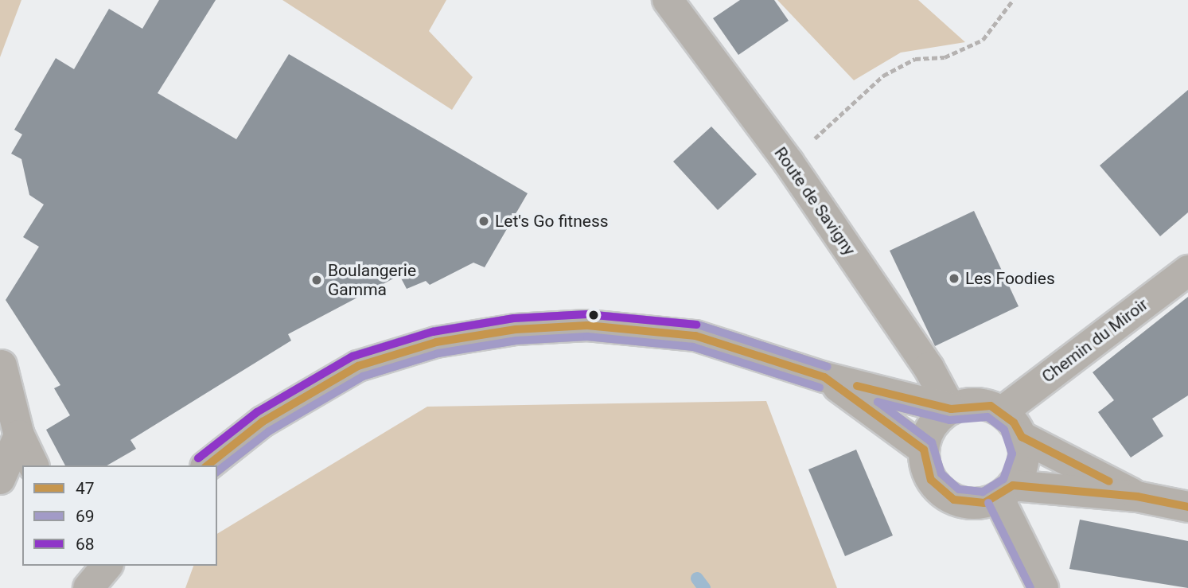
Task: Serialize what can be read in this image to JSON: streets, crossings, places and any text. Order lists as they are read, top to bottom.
{
  "streets": {
    "street": ["Route de Savigny", "Chemin du Miroir"]
  },
  "crossings": [
    ["Route de Savigny", "Chemin du Miroir"]
  ],
  "places": ["Let's Go fitness", "Les Foodies", "Boulangerie Gamma"],
  "lines": ["transit line 69", "transit line 68", "transit line 47"],
  "legend": ["47", "69", "68"]
}
